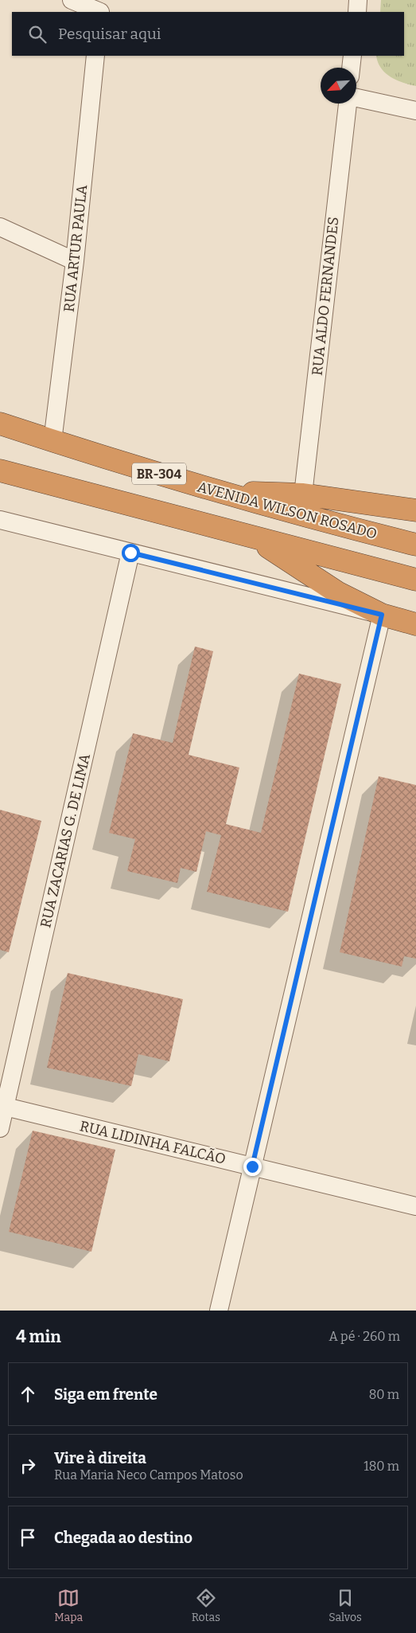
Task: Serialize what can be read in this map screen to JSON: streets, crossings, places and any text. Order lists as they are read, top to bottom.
{
  "streets": {
    "highway": ["BR-304", "AVENIDA WILSON ROSADO"],
    "street": [
      "RUA ARTUR PAULA",
      "RUA ALDO FERNANDES",
      "RUA ZACARIAS G. DE LIMA",
      "RUA LIDINHA FALCÃO"
    ]
  },
  "crossings": [
    ["RUA ARTUR PAULA", "AVENIDA WILSON ROSADO"],
    ["RUA ZACARIAS G. DE LIMA", "RUA LIDINHA FALCÃO"]
  ],
  "north": "bottom left",
  "page": {
    "search": "Pesquisar aqui",
    "heading": ["4 min", "A pé · 260 m"],
    "list": [
      ["Siga em frente", "80 m"],
      ["Vire à direita", "Rua Maria Neco Campos Matoso", "180 m"],
      "Chegada ao destino"
    ],
    "nav": ["Mapa", "Rotas", "Salvos"]
  }
}
